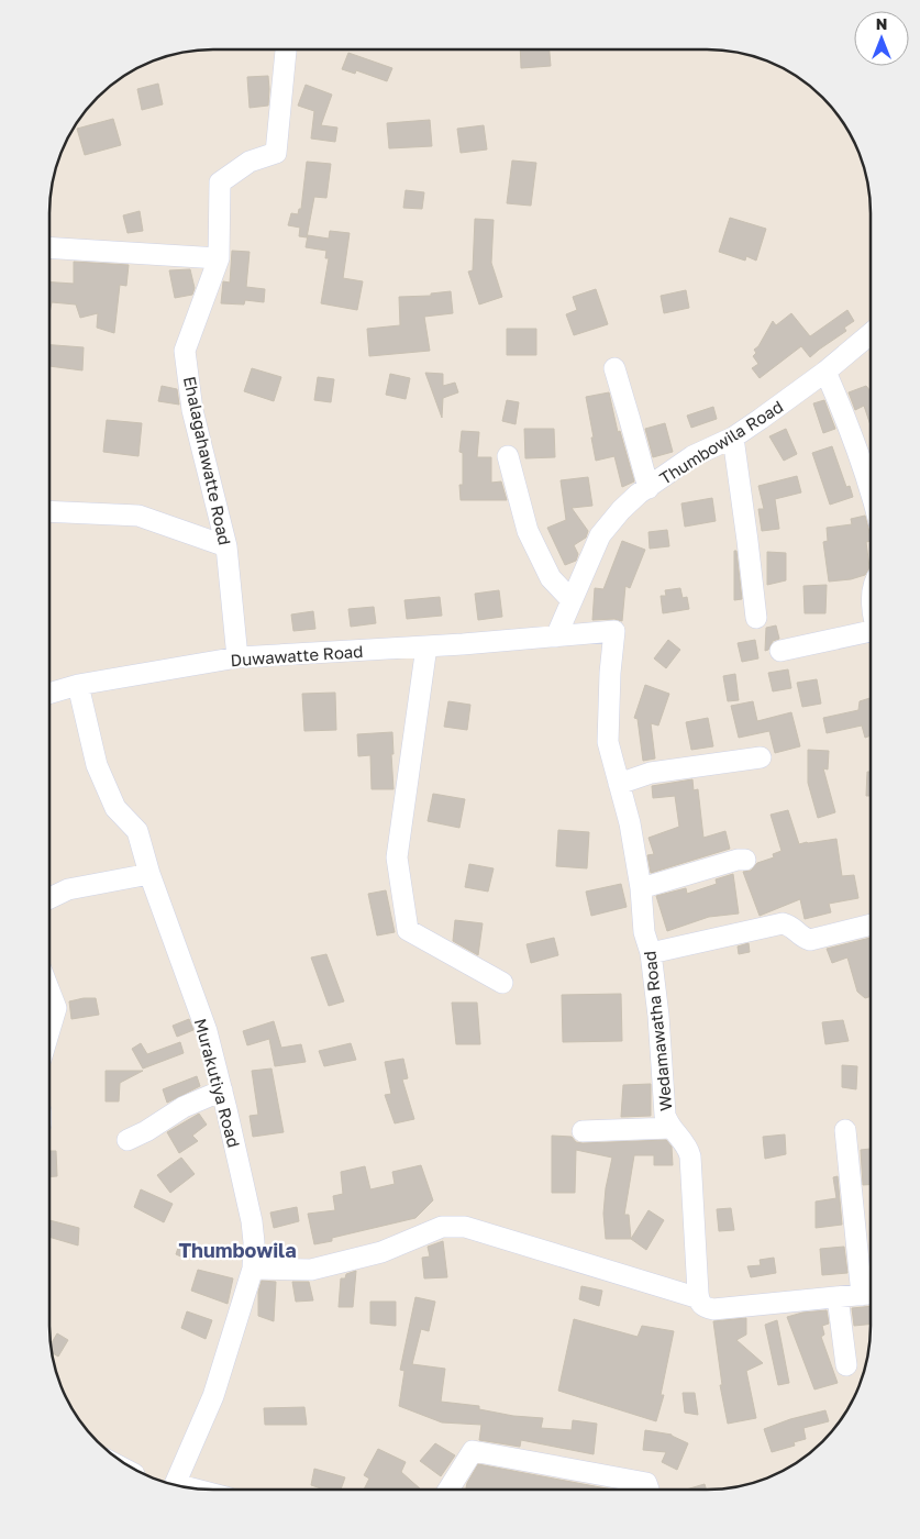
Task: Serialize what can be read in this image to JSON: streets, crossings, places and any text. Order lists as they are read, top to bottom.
{
  "streets": {
    "street": [
      "Thumbowila Road",
      "Ehalagahawatte Road",
      "Duwawatte Road",
      "Wedamawatha Road",
      "Murakutiya Road"
    ]
  },
  "crossings": [
    ["Thumbowila Road", "Duwawatte Road"],
    ["Thumbowila Road", "Wedamawatha Road"],
    ["Ehalagahawatte Road", "Duwawatte Road"],
    ["Duwawatte Road", "Wedamawatha Road"],
    ["Duwawatte Road", "Murakutiya Road"]
  ],
  "districts": ["Thumbowila"],
  "north": "top"
}
